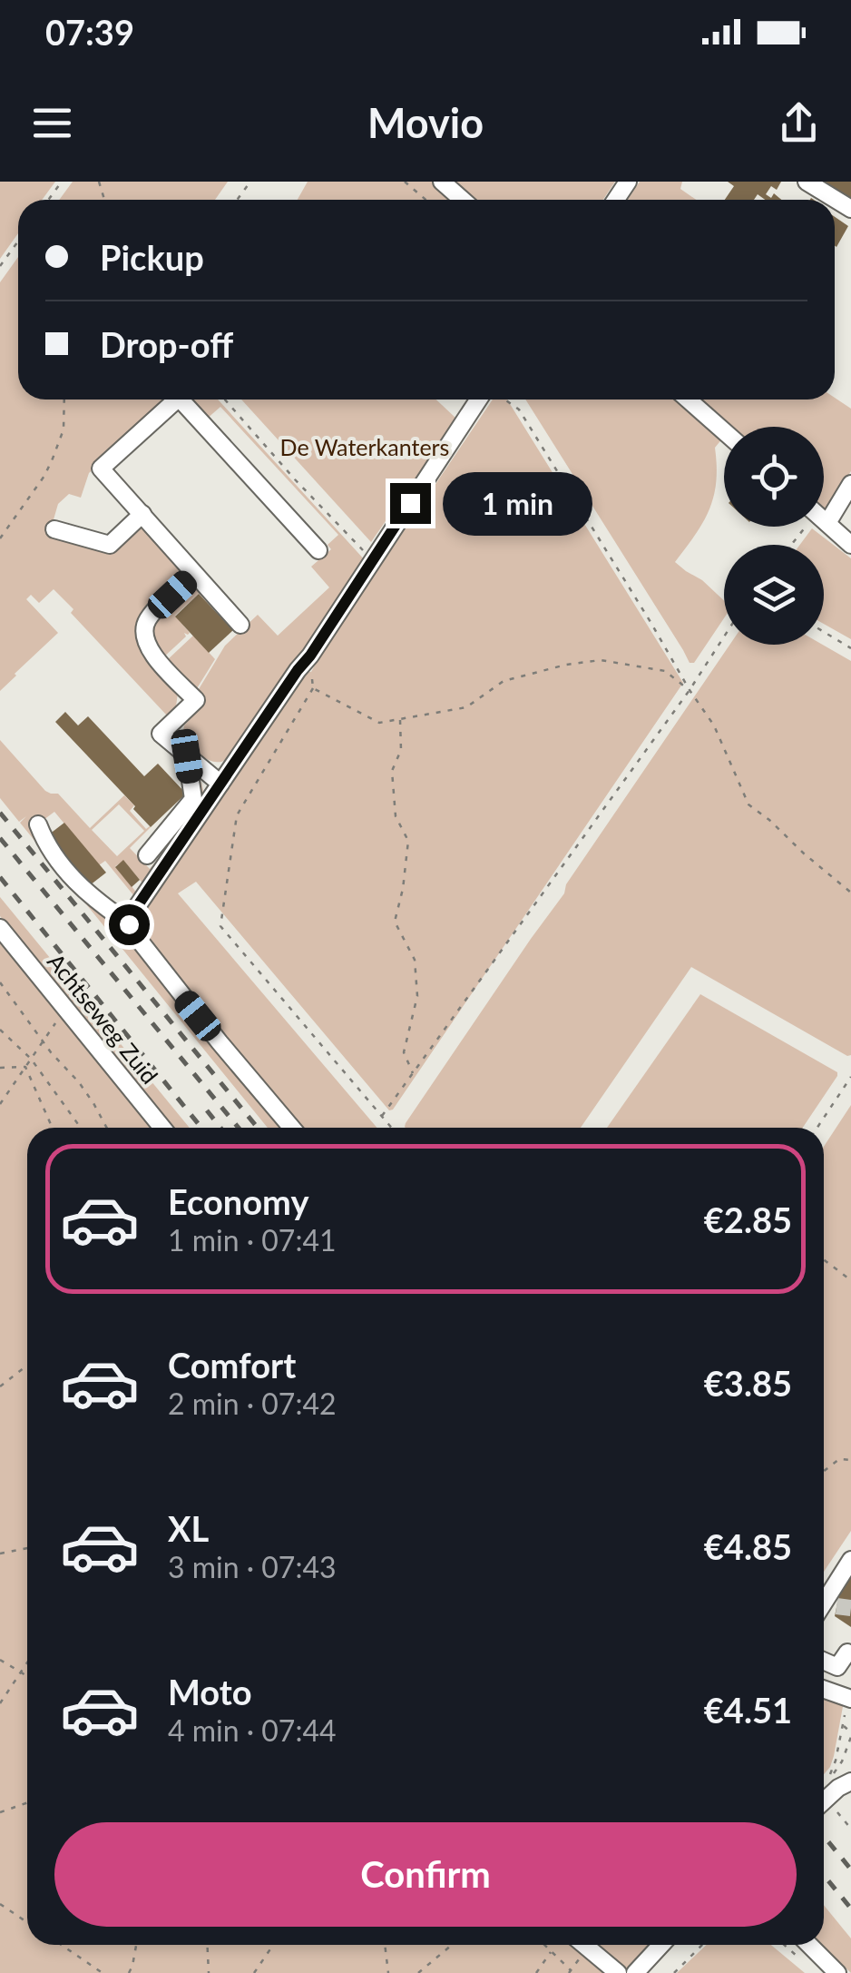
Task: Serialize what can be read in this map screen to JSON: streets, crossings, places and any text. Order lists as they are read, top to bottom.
{
  "streets": {
    "street": ["Achtseweg Zuid"]
  },
  "parks": ["De Waterkanters"],
  "page": {
    "status": "07:39",
    "header": "Movio",
    "banner": ["Pickup", "Drop-off"],
    "bubble": "1 min",
    "list": [
      {
        "name": "Economy",
        "note": "1 min · 07:41",
        "value": "€2.85"
      },
      {
        "name": "Comfort",
        "note": "2 min · 07:42",
        "value": "€3.85"
      },
      {
        "name": "XL",
        "note": "3 min · 07:43",
        "value": "€4.85"
      },
      {
        "name": "Moto",
        "note": "4 min · 07:44",
        "value": "€4.51"
      }
    ],
    "buttons": "Confirm"
  }
}
